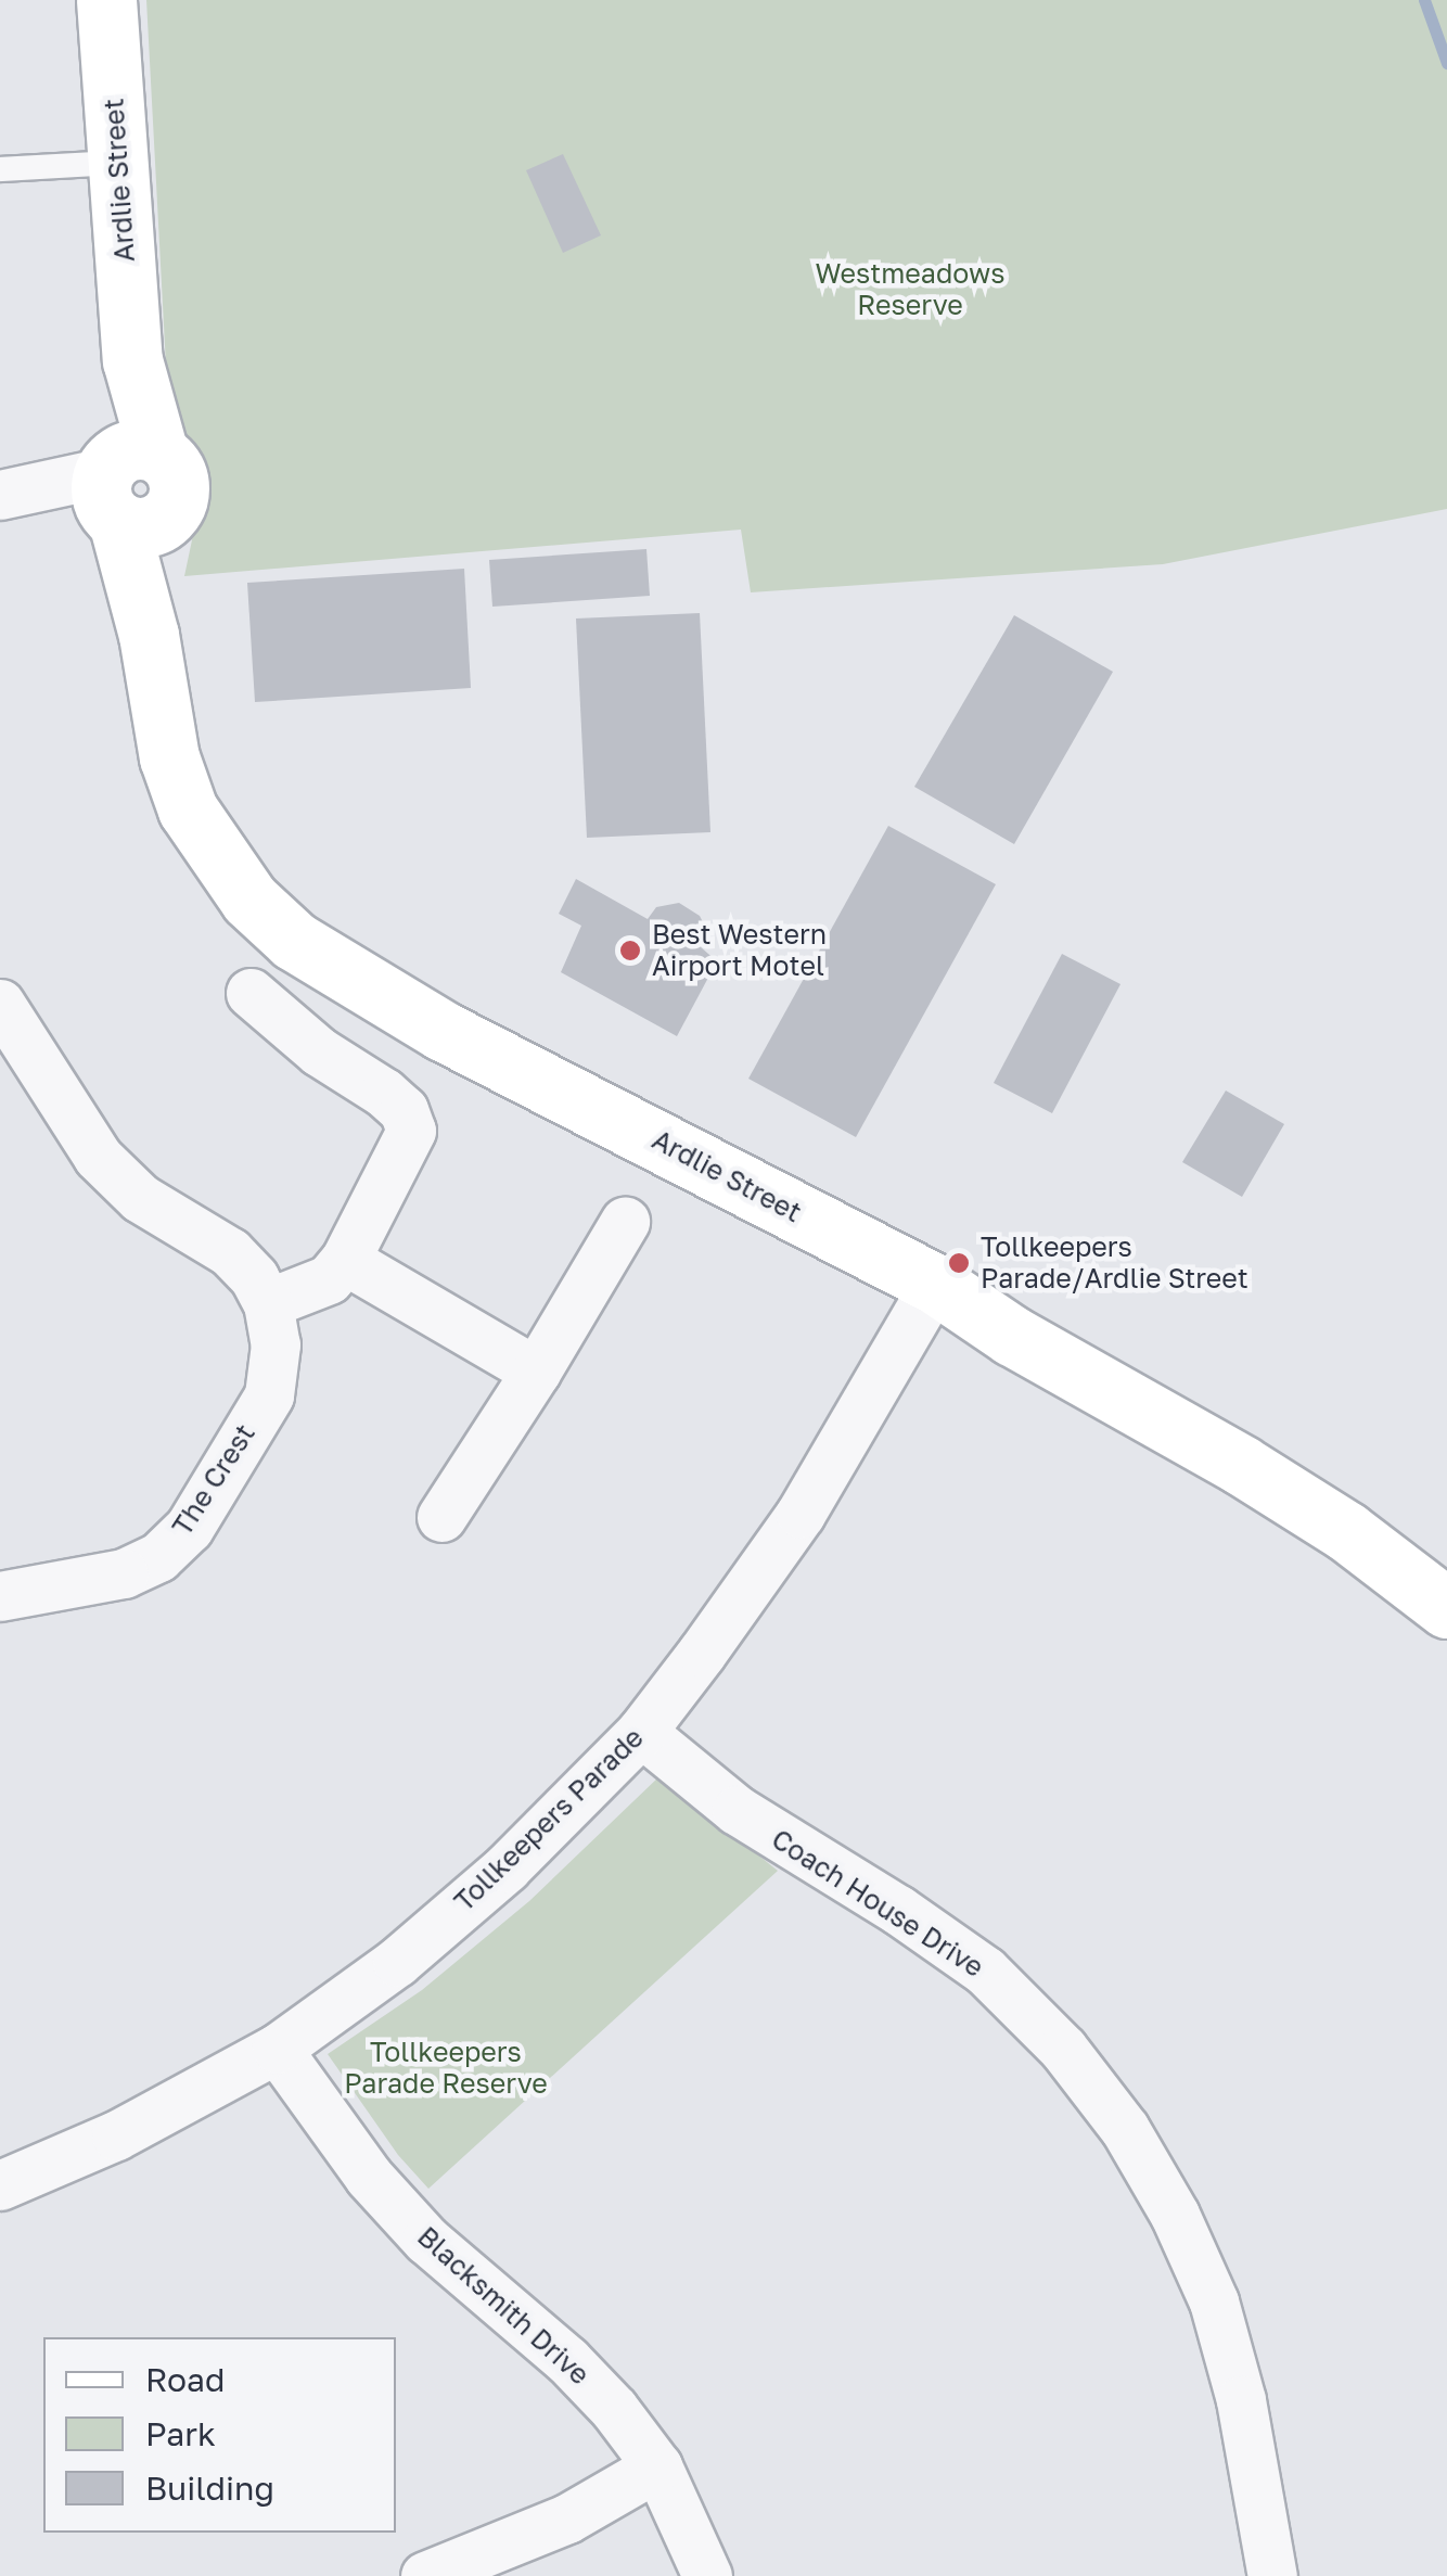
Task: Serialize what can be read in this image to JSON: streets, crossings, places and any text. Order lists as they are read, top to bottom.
{
  "streets": {
    "street": [
      "Ardlie Street",
      "The Crest",
      "Tollkeepers Parade",
      "Coach House Drive",
      "Blacksmith Drive"
    ]
  },
  "crossings": [
    ["Ardlie Street", "Tollkeepers Parade"],
    ["Tollkeepers Parade", "Coach House Drive"],
    ["Tollkeepers Parade", "Blacksmith Drive"]
  ],
  "parks": ["Westmeadows Reserve", "Tollkeepers Parade Reserve"],
  "places": ["Best Western Airport Motel", "Tollkeepers Parade/Ardlie Street"],
  "legend": ["Road", "Park", "Building"]
}
